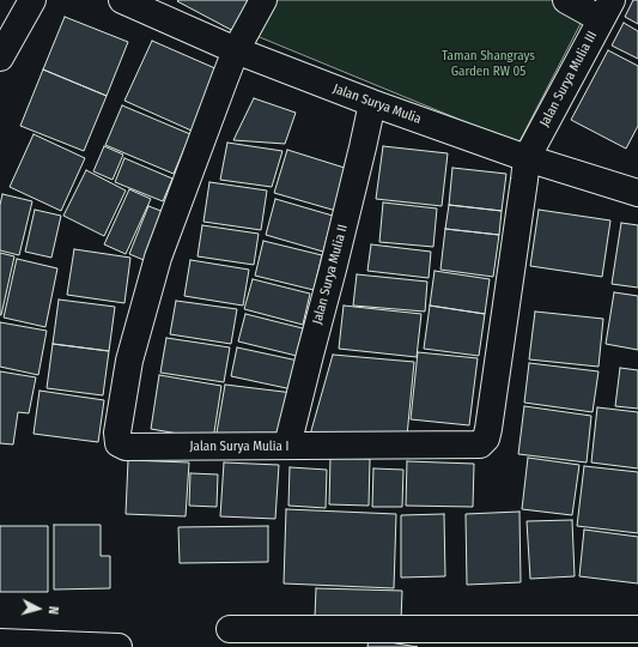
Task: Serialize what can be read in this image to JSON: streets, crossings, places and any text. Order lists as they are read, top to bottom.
{
  "streets": {
    "street": [
      "Jalan Surya Mulia III",
      "Jalan Surya Mulia",
      "Jalan Surya Mulia II",
      "Jalan Surya Mulia I"
    ]
  },
  "crossings": [
    ["Jalan Surya Mulia III", "Jalan Surya Mulia"],
    ["Jalan Surya Mulia III", "Jalan Surya Mulia I"],
    ["Jalan Surya Mulia", "Jalan Surya Mulia II"],
    ["Jalan Surya Mulia", "Jalan Surya Mulia I"],
    ["Jalan Surya Mulia II", "Jalan Surya Mulia I"]
  ],
  "parks": ["Taman Shangrays Garden RW 05"],
  "north": "right"
}
